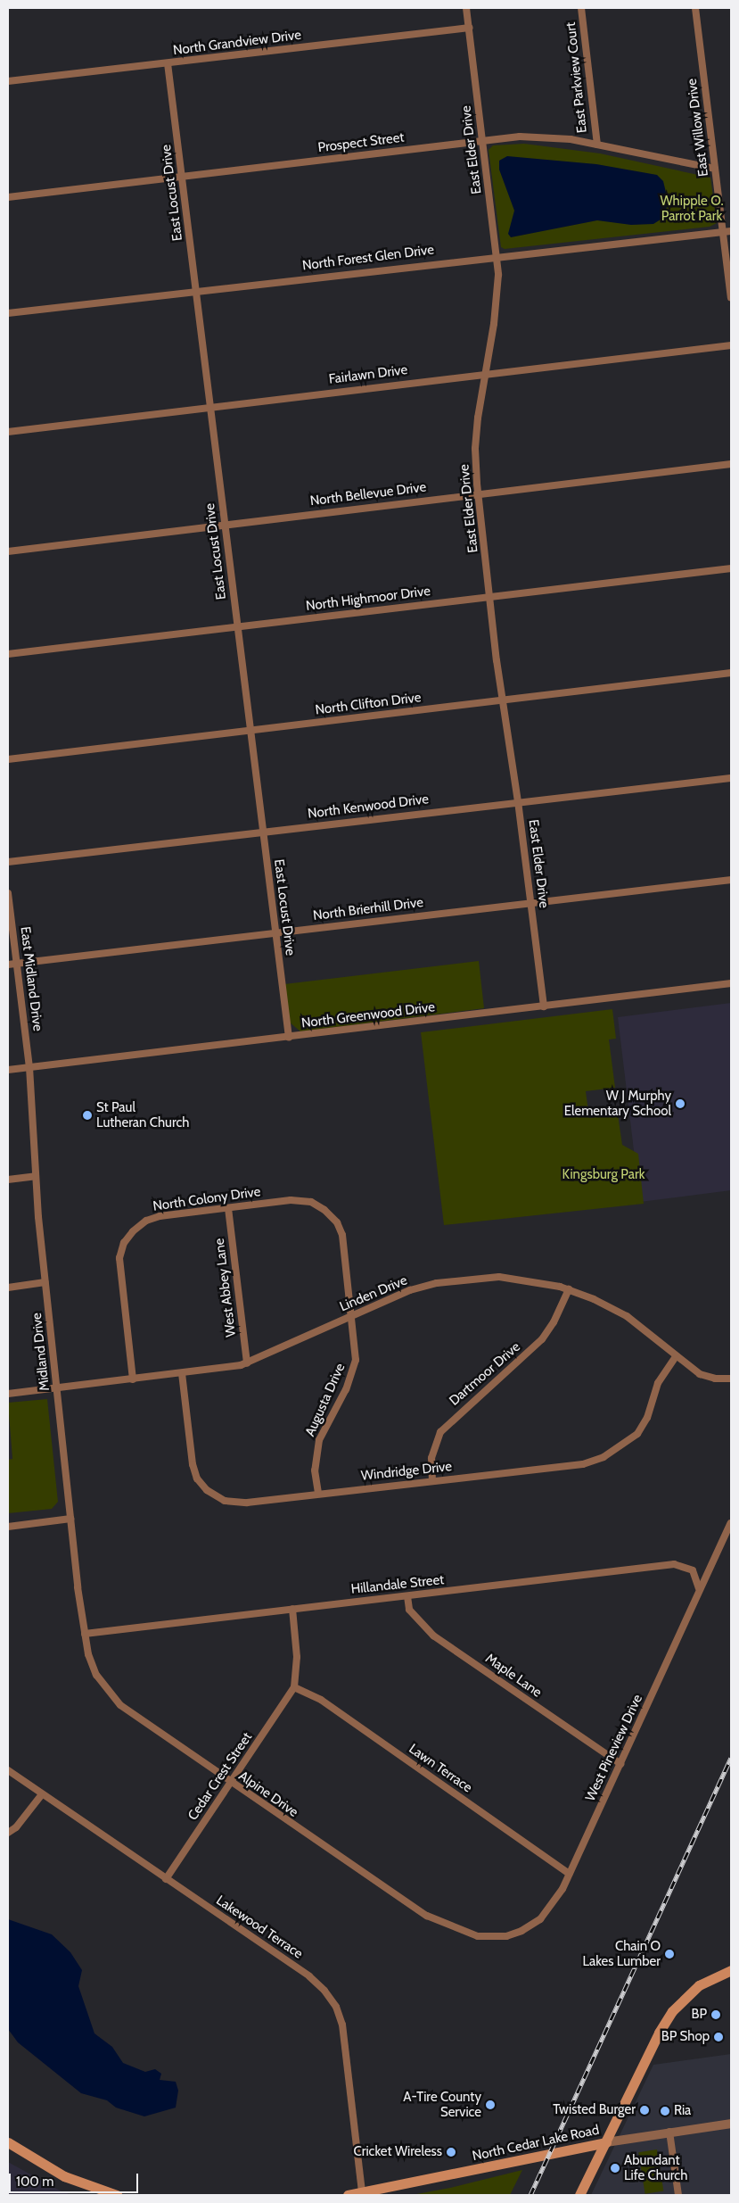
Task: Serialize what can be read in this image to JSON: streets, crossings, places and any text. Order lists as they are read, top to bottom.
{
  "streets": {
    "main road": ["North Cedar Lake Road"],
    "street": [
      "North Grandview Drive",
      "East Parkview Court",
      "East Willow Drive",
      "Prospect Street",
      "East Elder Drive",
      "East Locust Drive",
      "North Forest Glen Drive",
      "Fairlawn Drive",
      "North Bellevue Drive",
      "North Highmoor Drive",
      "North Clifton Drive",
      "North Kenwood Drive",
      "North Brierhill Drive",
      "East Midland Drive",
      "North Greenwood Drive",
      "North Colony Drive",
      "West Abbey Lane",
      "Linden Drive",
      "Midland Drive",
      "Dartmoor Drive",
      "Augusta Drive",
      "Windridge Drive",
      "Hillandale Street",
      "Maple Lane",
      "West Pineview Drive",
      "Lawn Terrace",
      "Cedar Crest Street",
      "Alpine Drive",
      "Lakewood Terrace"
    ]
  },
  "crossings": [
    ["North Grandview Drive", "East Elder Drive"],
    ["North Grandview Drive", "East Locust Drive"],
    ["East Parkview Court", "Prospect Street"],
    ["East Willow Drive", "Prospect Street"],
    ["East Willow Drive", "North Forest Glen Drive"],
    ["Prospect Street", "East Elder Drive"],
    ["Prospect Street", "East Locust Drive"],
    ["East Elder Drive", "North Forest Glen Drive"],
    ["East Elder Drive", "Fairlawn Drive"],
    ["East Elder Drive", "North Bellevue Drive"],
    ["East Elder Drive", "North Highmoor Drive"],
    ["East Elder Drive", "North Clifton Drive"],
    ["East Elder Drive", "North Kenwood Drive"],
    ["East Elder Drive", "North Brierhill Drive"],
    ["East Elder Drive", "North Greenwood Drive"],
    ["East Locust Drive", "North Forest Glen Drive"],
    ["East Locust Drive", "Fairlawn Drive"],
    ["East Locust Drive", "North Bellevue Drive"],
    ["East Locust Drive", "North Highmoor Drive"],
    ["East Locust Drive", "North Clifton Drive"],
    ["East Locust Drive", "North Kenwood Drive"],
    ["East Locust Drive", "North Brierhill Drive"],
    ["East Locust Drive", "North Greenwood Drive"],
    ["North Brierhill Drive", "East Midland Drive"],
    ["East Midland Drive", "North Greenwood Drive"],
    ["East Midland Drive", "Midland Drive"],
    ["North Greenwood Drive", "Midland Drive"],
    ["North Colony Drive", "West Abbey Lane"],
    ["North Colony Drive", "Linden Drive"],
    ["North Colony Drive", "Augusta Drive"],
    ["West Abbey Lane", "Linden Drive"],
    ["Linden Drive", "Midland Drive"],
    ["Linden Drive", "Dartmoor Drive"],
    ["Linden Drive", "Augusta Drive"],
    ["Linden Drive", "Windridge Drive"],
    ["Midland Drive", "Hillandale Street"],
    ["Midland Drive", "Alpine Drive"],
    ["Dartmoor Drive", "Windridge Drive"],
    ["Augusta Drive", "Windridge Drive"],
    ["Hillandale Street", "Maple Lane"],
    ["Hillandale Street", "West Pineview Drive"],
    ["Hillandale Street", "Alpine Drive"],
    ["Maple Lane", "West Pineview Drive"],
    ["West Pineview Drive", "Lawn Terrace"],
    ["West Pineview Drive", "Alpine Drive"],
    ["Lawn Terrace", "Cedar Crest Street"],
    ["Cedar Crest Street", "Alpine Drive"],
    ["Cedar Crest Street", "Lakewood Terrace"],
    ["Lakewood Terrace", "North Cedar Lake Road"]
  ],
  "parks": ["Whipple O. Parrot Park", "Kingsburg Park"],
  "places": [
    "W J Murphy Elementary School",
    "St Paul Lutheran Church",
    "Chain O Lakes Lumber",
    "BP",
    "BP Shop",
    "A-Tire County Service",
    "Twisted Burger",
    "Ria",
    "Cricket Wireless",
    "Abundant Life Church"
  ],
  "scale_bar": "100 m"
}
